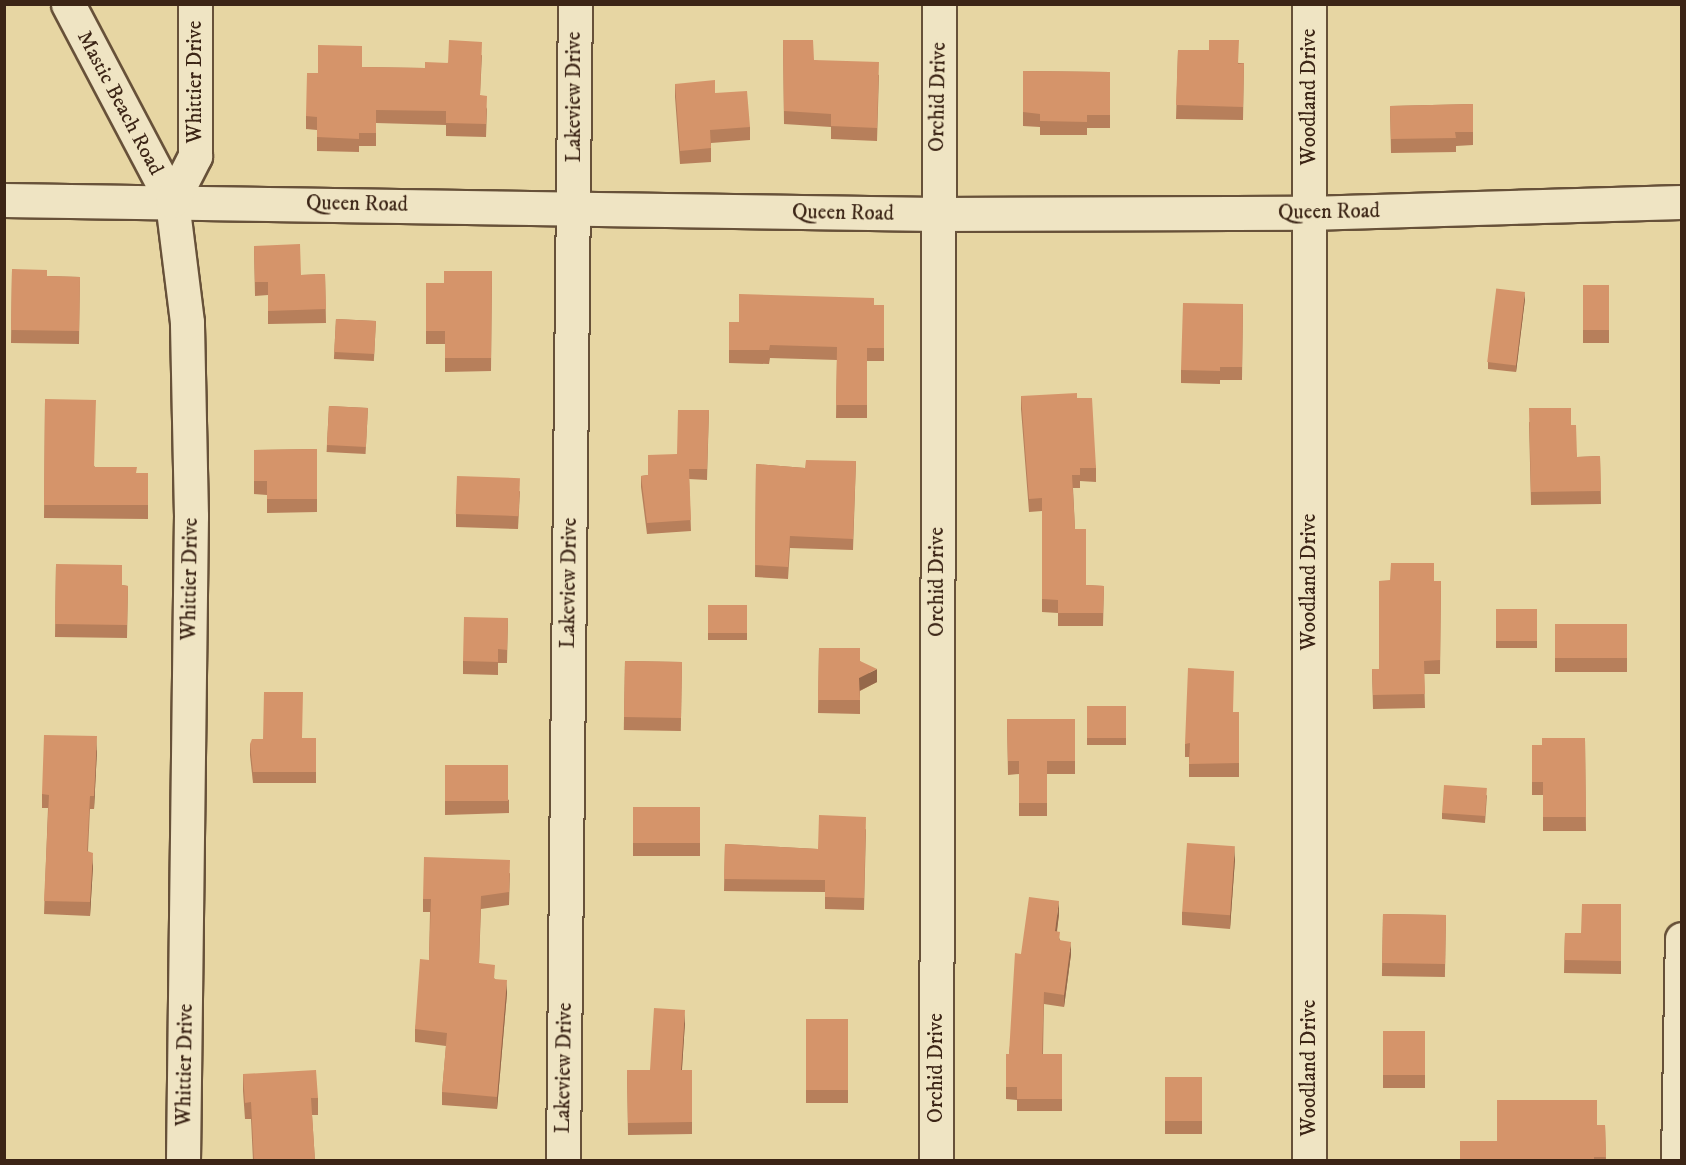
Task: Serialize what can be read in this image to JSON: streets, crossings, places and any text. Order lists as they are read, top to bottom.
{
  "streets": {
    "street": [
      "Whittier Drive",
      "Lakeview Drive",
      "Orchid Drive",
      "Woodland Drive",
      "Mastic Beach Road",
      "Queen Road"
    ]
  },
  "crossings": [
    ["Whittier Drive", "Mastic Beach Road"],
    ["Whittier Drive", "Queen Road"],
    ["Lakeview Drive", "Queen Road"],
    ["Orchid Drive", "Queen Road"],
    ["Woodland Drive", "Queen Road"],
    ["Mastic Beach Road", "Queen Road"]
  ]
}
